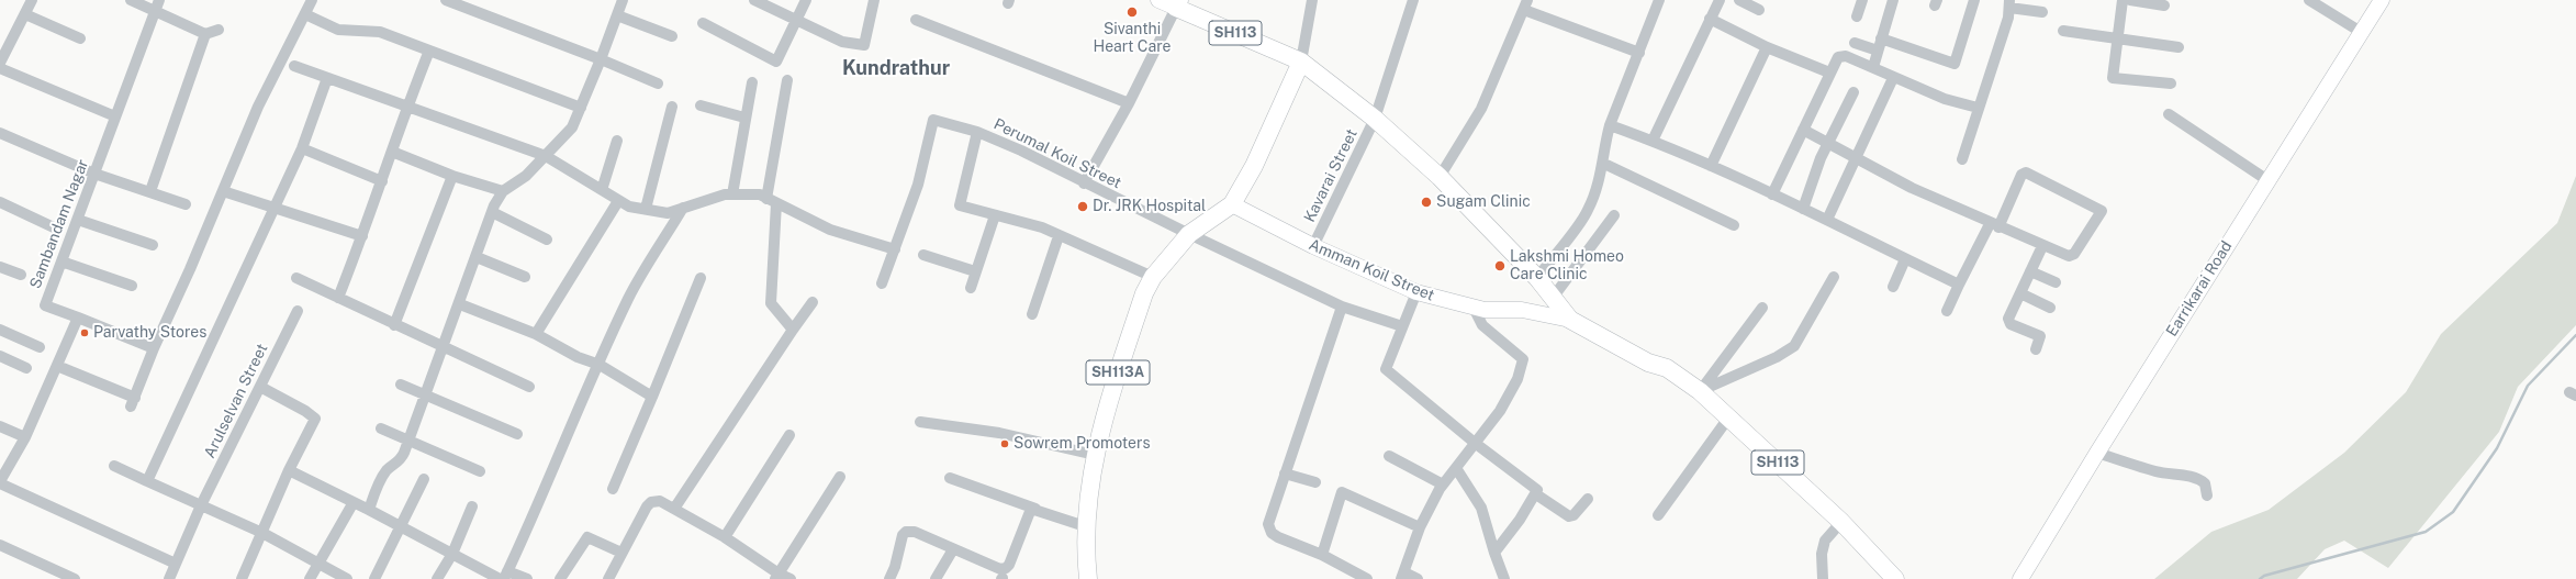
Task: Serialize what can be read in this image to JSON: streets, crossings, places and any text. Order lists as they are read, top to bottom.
{
  "streets": {
    "main road": [
      "SH113",
      "Amman Koil Street",
      "Earrikarai Road",
      "SH113A"
    ],
    "street": [
      "Perumal Koil Street",
      "Kavarai Street",
      "Sambandam Nagar",
      "Arulselvan Street"
    ]
  },
  "crossings": [
    ["SH113", "Kavarai Street"],
    ["SH113", "Amman Koil Street"],
    ["SH113", "SH113A"],
    ["Perumal Koil Street", "SH113A"],
    ["Kavarai Street", "Amman Koil Street"],
    ["Amman Koil Street", "SH113A"]
  ],
  "districts": ["Kundrathur"],
  "places": [
    "Sivanthi Heart Care",
    "Sugam Clinic",
    "Dr. JRK Hospital",
    "Lakshmi Homeo Care Clinic",
    "Parvathy Stores",
    "Sowrem Promoters"
  ]
}
